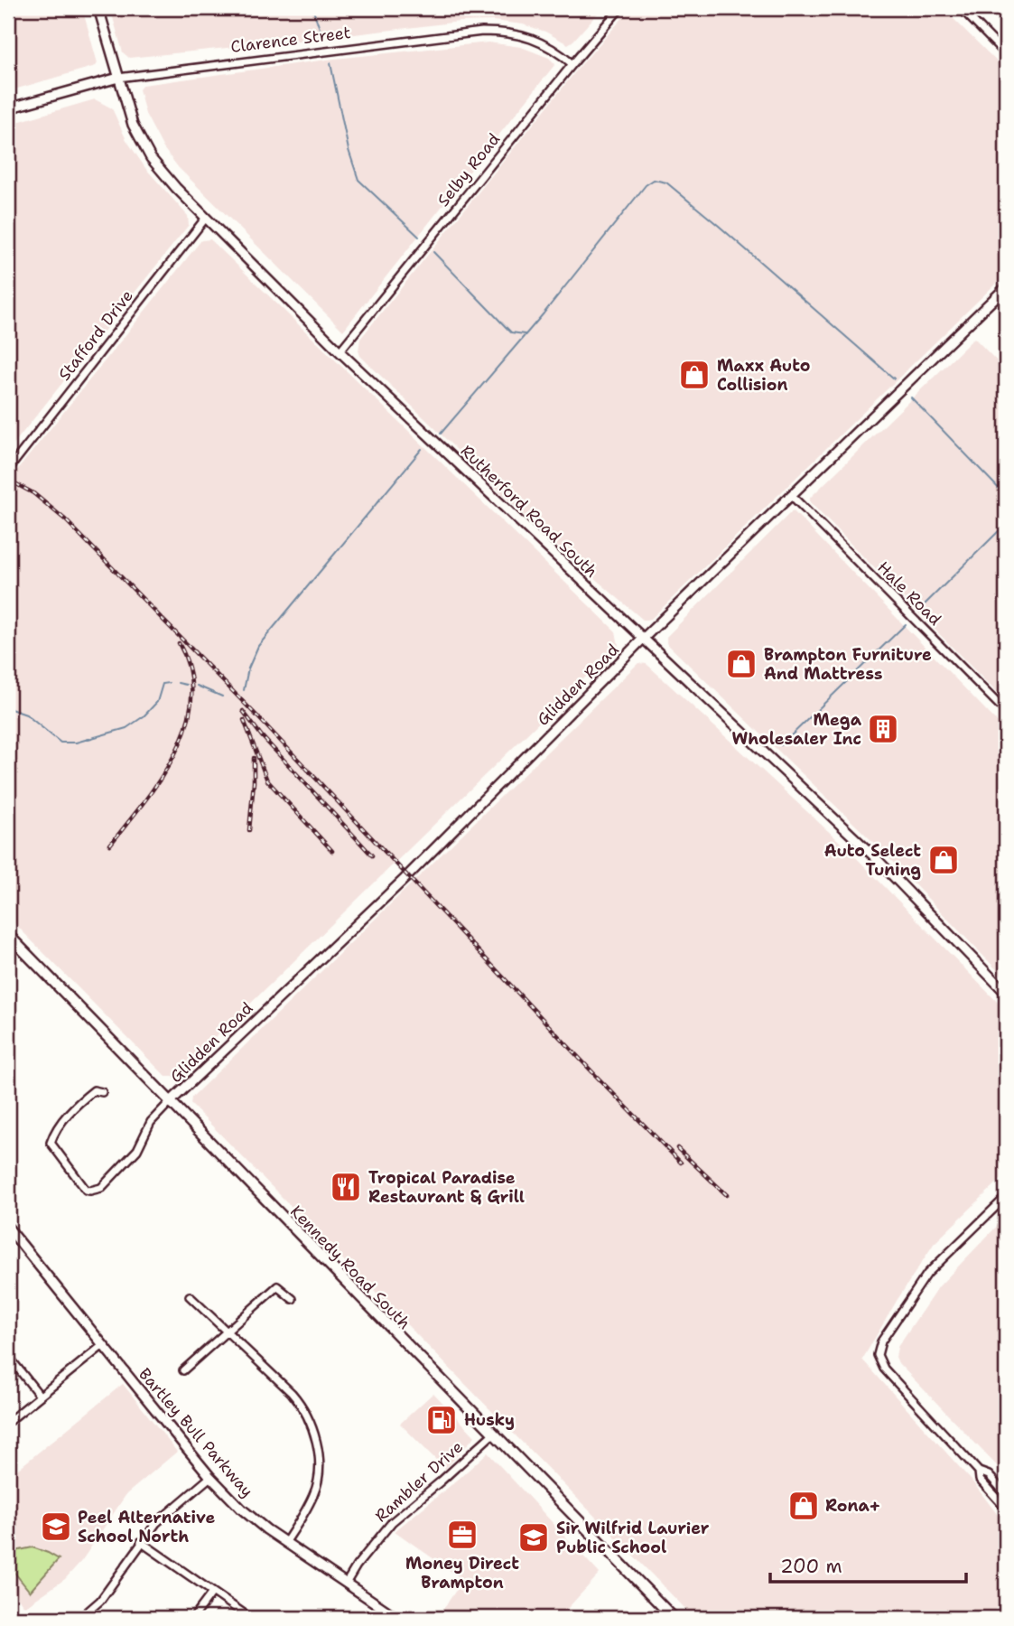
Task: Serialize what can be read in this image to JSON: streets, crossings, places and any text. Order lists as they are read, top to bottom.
{
  "streets": {
    "main road": ["Kennedy Road South"],
    "street": [
      "Clarence Street",
      "Selby Road",
      "Stafford Drive",
      "Rutherford Road South",
      "Hale Road",
      "Glidden Road",
      "Bartley Bull Parkway",
      "Rambler Drive"
    ]
  },
  "crossings": [
    ["Clarence Street", "Selby Road"],
    ["Clarence Street", "Rutherford Road South"],
    ["Selby Road", "Rutherford Road South"],
    ["Stafford Drive", "Rutherford Road South"],
    ["Rutherford Road South", "Glidden Road"],
    ["Hale Road", "Glidden Road"],
    ["Glidden Road", "Kennedy Road South"],
    ["Kennedy Road South", "Rambler Drive"],
    ["Bartley Bull Parkway", "Rambler Drive"]
  ],
  "places": {
    "shop": [
      "Maxx Auto Collision",
      "Brampton Furniture And Mattress",
      "Auto Select Tuning",
      "Rona+"
    ],
    "building": ["Mega Wholesaler Inc"],
    "restaurant": ["Tropical Paradise Restaurant & Grill"],
    "fuel station": ["Husky"],
    "school or university": ["Peel Alternative School North", "Sir Wilfrid Laurier Public School"],
    "office": ["Money Direct Brampton"]
  },
  "scale_bar": "200 m"
}
